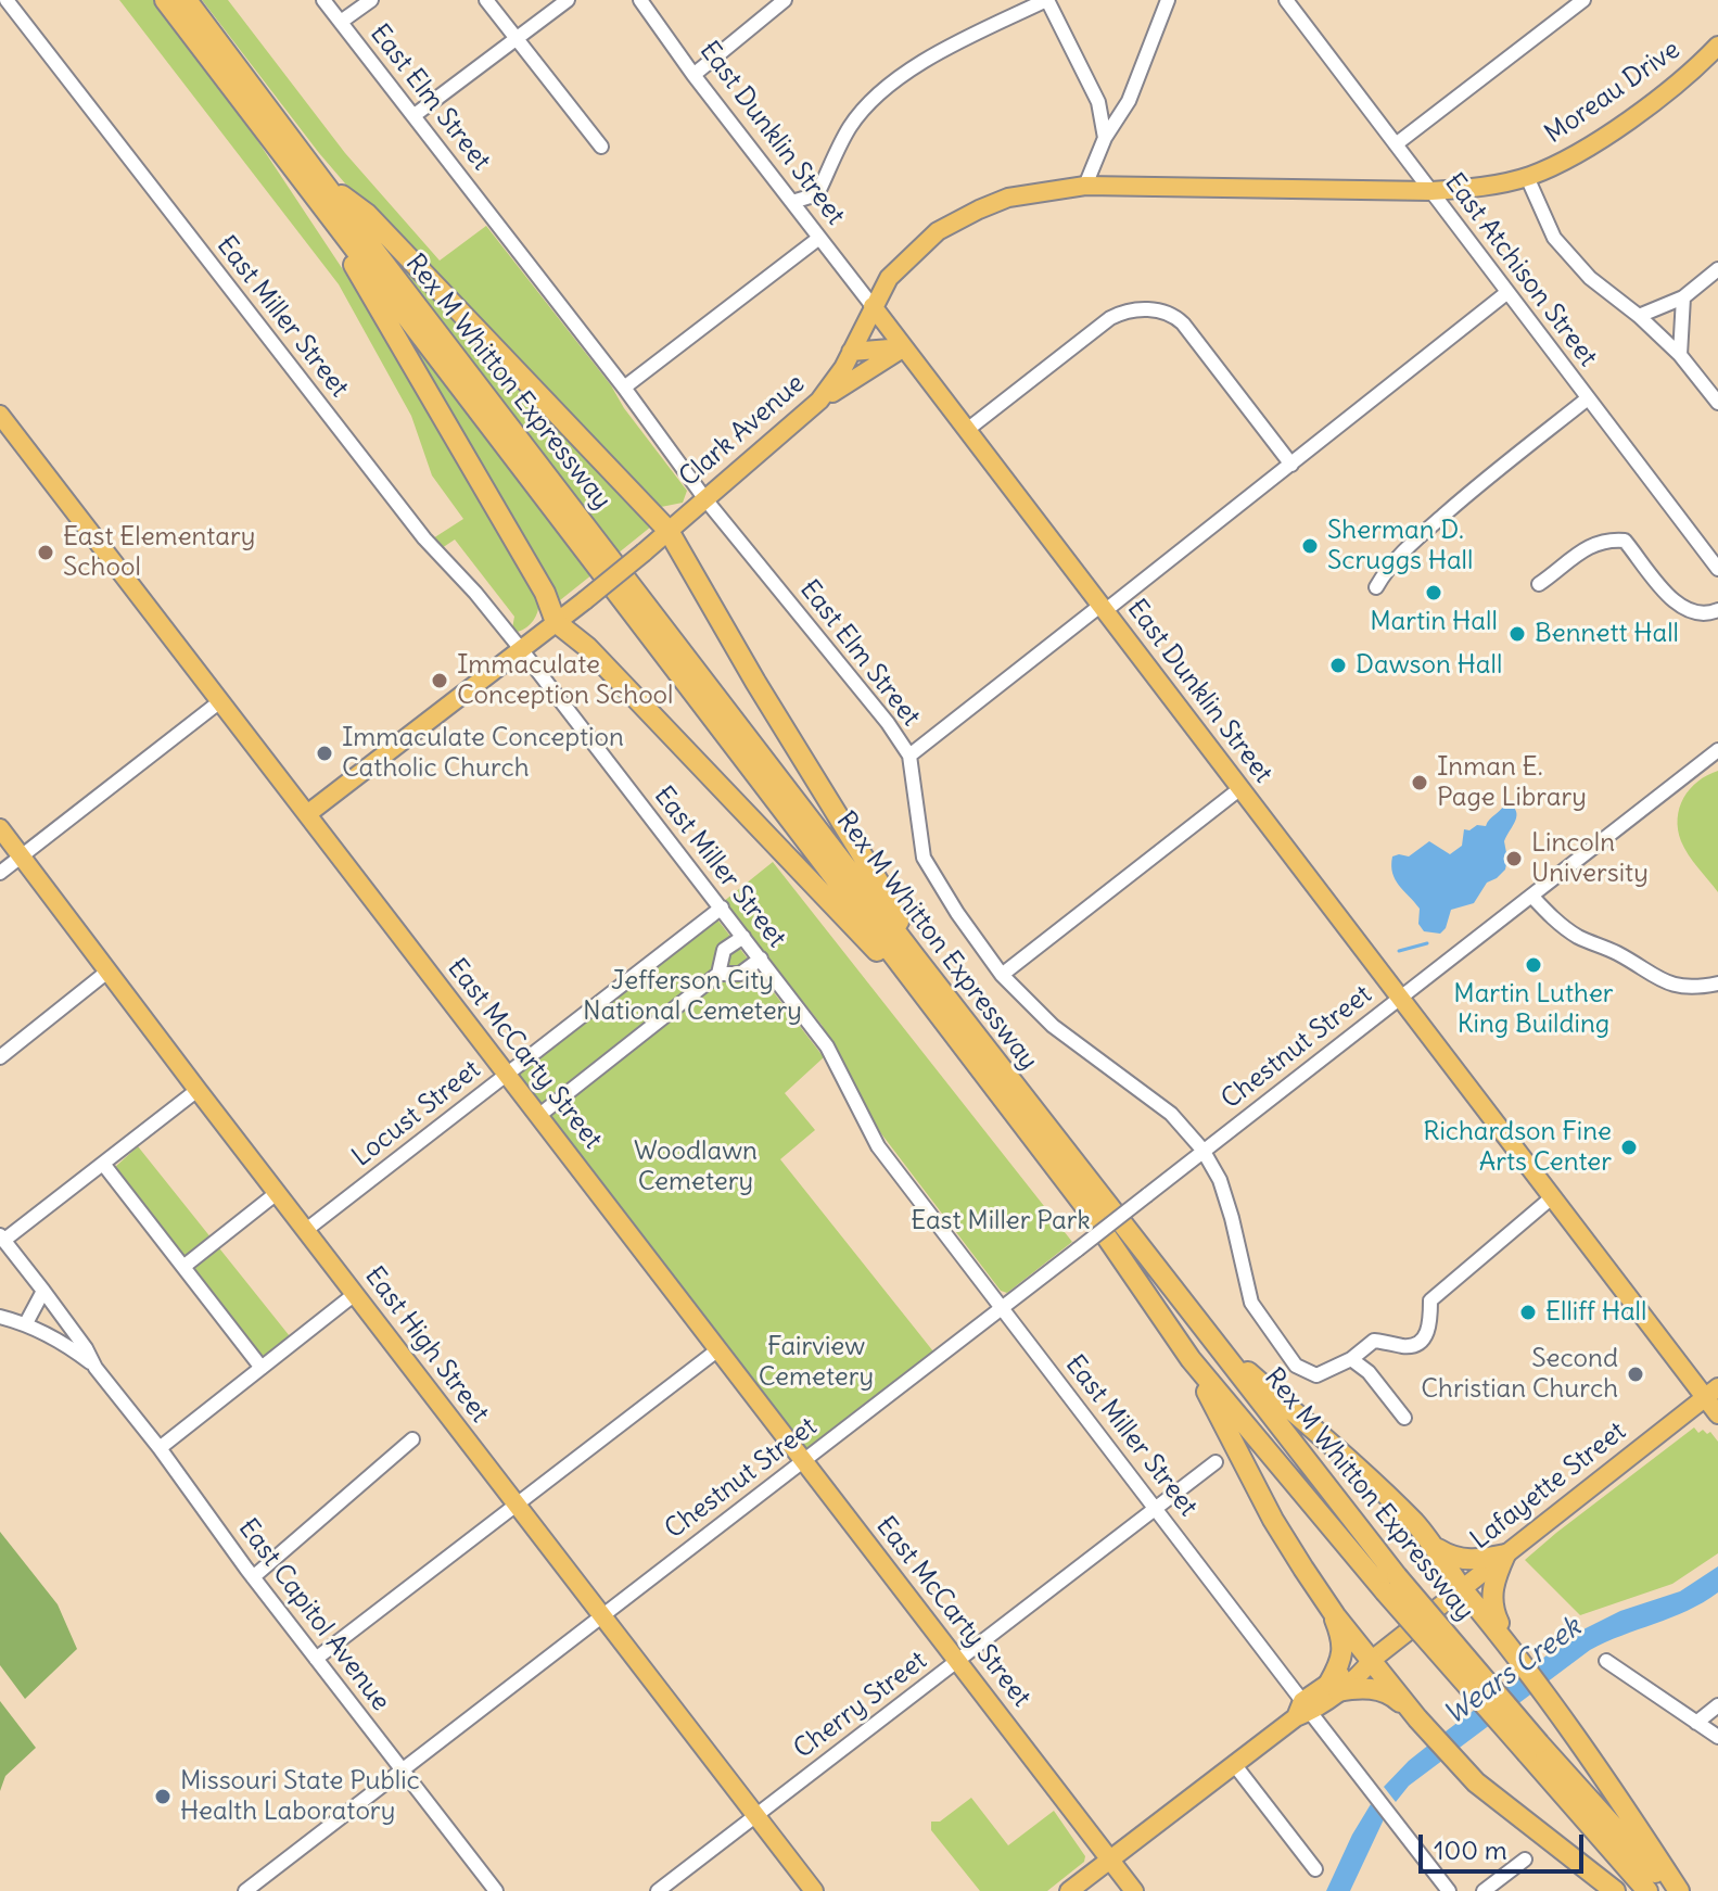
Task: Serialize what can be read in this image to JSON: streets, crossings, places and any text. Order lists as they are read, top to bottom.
{
  "streets": {
    "highway": ["Rex M Whitton Expressway"],
    "main road": [
      "Moreau Drive",
      "East Dunklin Street",
      "Clark Avenue",
      "East McCarty Street",
      "East High Street",
      "Lafayette Street"
    ],
    "street": [
      "East Elm Street",
      "East Atchison Street",
      "East Miller Street",
      "Chestnut Street",
      "Locust Street",
      "East Capitol Avenue",
      "Cherry Street"
    ]
  },
  "crossings": [
    ["Moreau Drive", "East Atchison Street"],
    ["Moreau Drive", "Clark Avenue"],
    ["East Elm Street", "Clark Avenue"],
    ["East Elm Street", "Chestnut Street"],
    ["East Dunklin Street", "Clark Avenue"],
    ["East Dunklin Street", "Chestnut Street"],
    ["East Dunklin Street", "Lafayette Street"],
    ["East Atchison Street", "Clark Avenue"],
    ["East Miller Street", "Clark Avenue"],
    ["East Miller Street", "Chestnut Street"],
    ["East Miller Street", "Locust Street"],
    ["East Miller Street", "Lafayette Street"],
    ["East Miller Street", "Cherry Street"],
    ["Clark Avenue", "East McCarty Street"],
    ["Chestnut Street", "East McCarty Street"],
    ["Chestnut Street", "East High Street"],
    ["Chestnut Street", "East Capitol Avenue"],
    ["East McCarty Street", "Locust Street"],
    ["East McCarty Street", "Lafayette Street"],
    ["East McCarty Street", "Cherry Street"],
    ["Locust Street", "East High Street"],
    ["East High Street", "Cherry Street"]
  ],
  "water": ["Wears Creek"],
  "parks": [
    "Jefferson City National Cemetery",
    "Woodlawn Cemetery",
    "East Miller Park",
    "Fairview Cemetery"
  ],
  "places": [
    "Sherman D. Scruggs Hall",
    "East Elementary School",
    "Martin Hall",
    "Bennett Hall",
    "Dawson Hall",
    "Immaculate Conception School",
    "Immaculate Conception Catholic Church",
    "Inman E. Page Library",
    "Lincoln University",
    "Martin Luther King Building",
    "Richardson Fine Arts Center",
    "Elliff Hall",
    "Second Christian Church",
    "Missouri State Public Health Laboratory"
  ],
  "scale_bar": "100 m"
}
